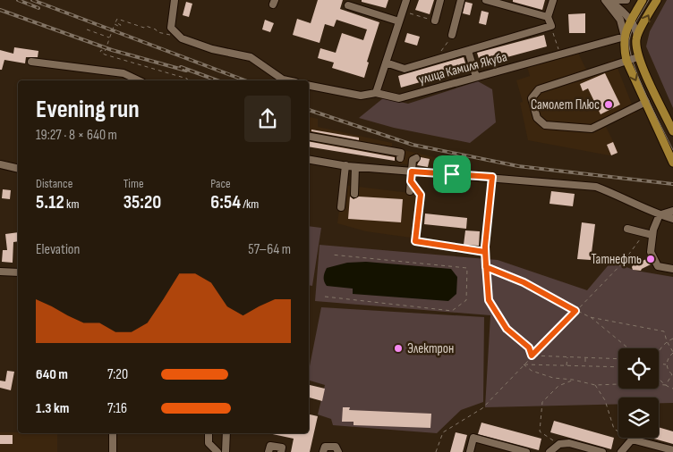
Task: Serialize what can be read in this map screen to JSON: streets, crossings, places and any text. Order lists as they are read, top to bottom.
{
  "streets": {
    "street": ["улица Камиля Якуба"]
  },
  "places": ["Самолет Плюс", "Татнефть", "Электрон"],
  "page": {
    "heading": ["Evening run", "19:27 · 8 × 640 m"],
    "stats": [
      ["Distance", "5.12 km"],
      ["Time", "35:20"],
      ["Pace", "6:54 /km"]
    ],
    "chart": ["Elevation", "57–64 m"],
    "list": [
      {
        "name": "640 m",
        "note": "7:20"
      },
      {
        "name": "1.3 km",
        "note": "7:16"
      }
    ]
  }
}
